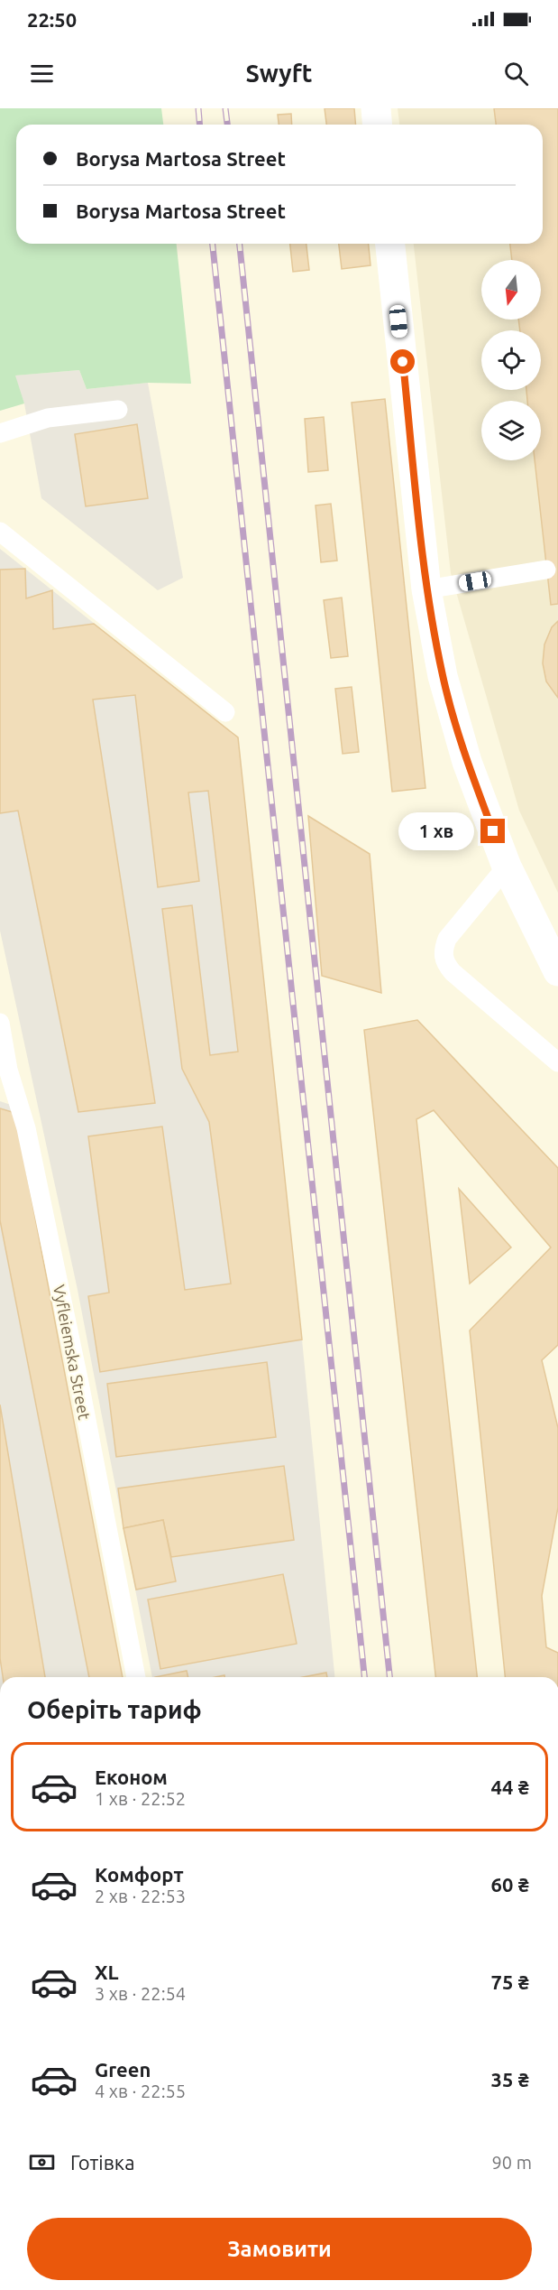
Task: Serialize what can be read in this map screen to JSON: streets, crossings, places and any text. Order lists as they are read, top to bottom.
{
  "streets": {
    "lane": ["Vyfleiemska Street"]
  },
  "north": "bottom",
  "page": {
    "status": "22:50",
    "header": "Swyft",
    "banner": ["Borysa Martosa Street", "Borysa Martosa Street"],
    "bubble": "1 хв",
    "heading": "Оберіть тариф",
    "list": [
      {
        "name": "Економ",
        "note": "1 хв · 22:52",
        "value": "44 ₴"
      },
      {
        "name": "Комфорт",
        "note": "2 хв · 22:53",
        "value": "60 ₴"
      },
      {
        "name": "XL",
        "note": "3 хв · 22:54",
        "value": "75 ₴"
      },
      {
        "name": "Green",
        "note": "4 хв · 22:55",
        "value": "35 ₴"
      }
    ],
    "pay": ["Готівка", "90 m"],
    "buttons": "Замовити"
  }
}
